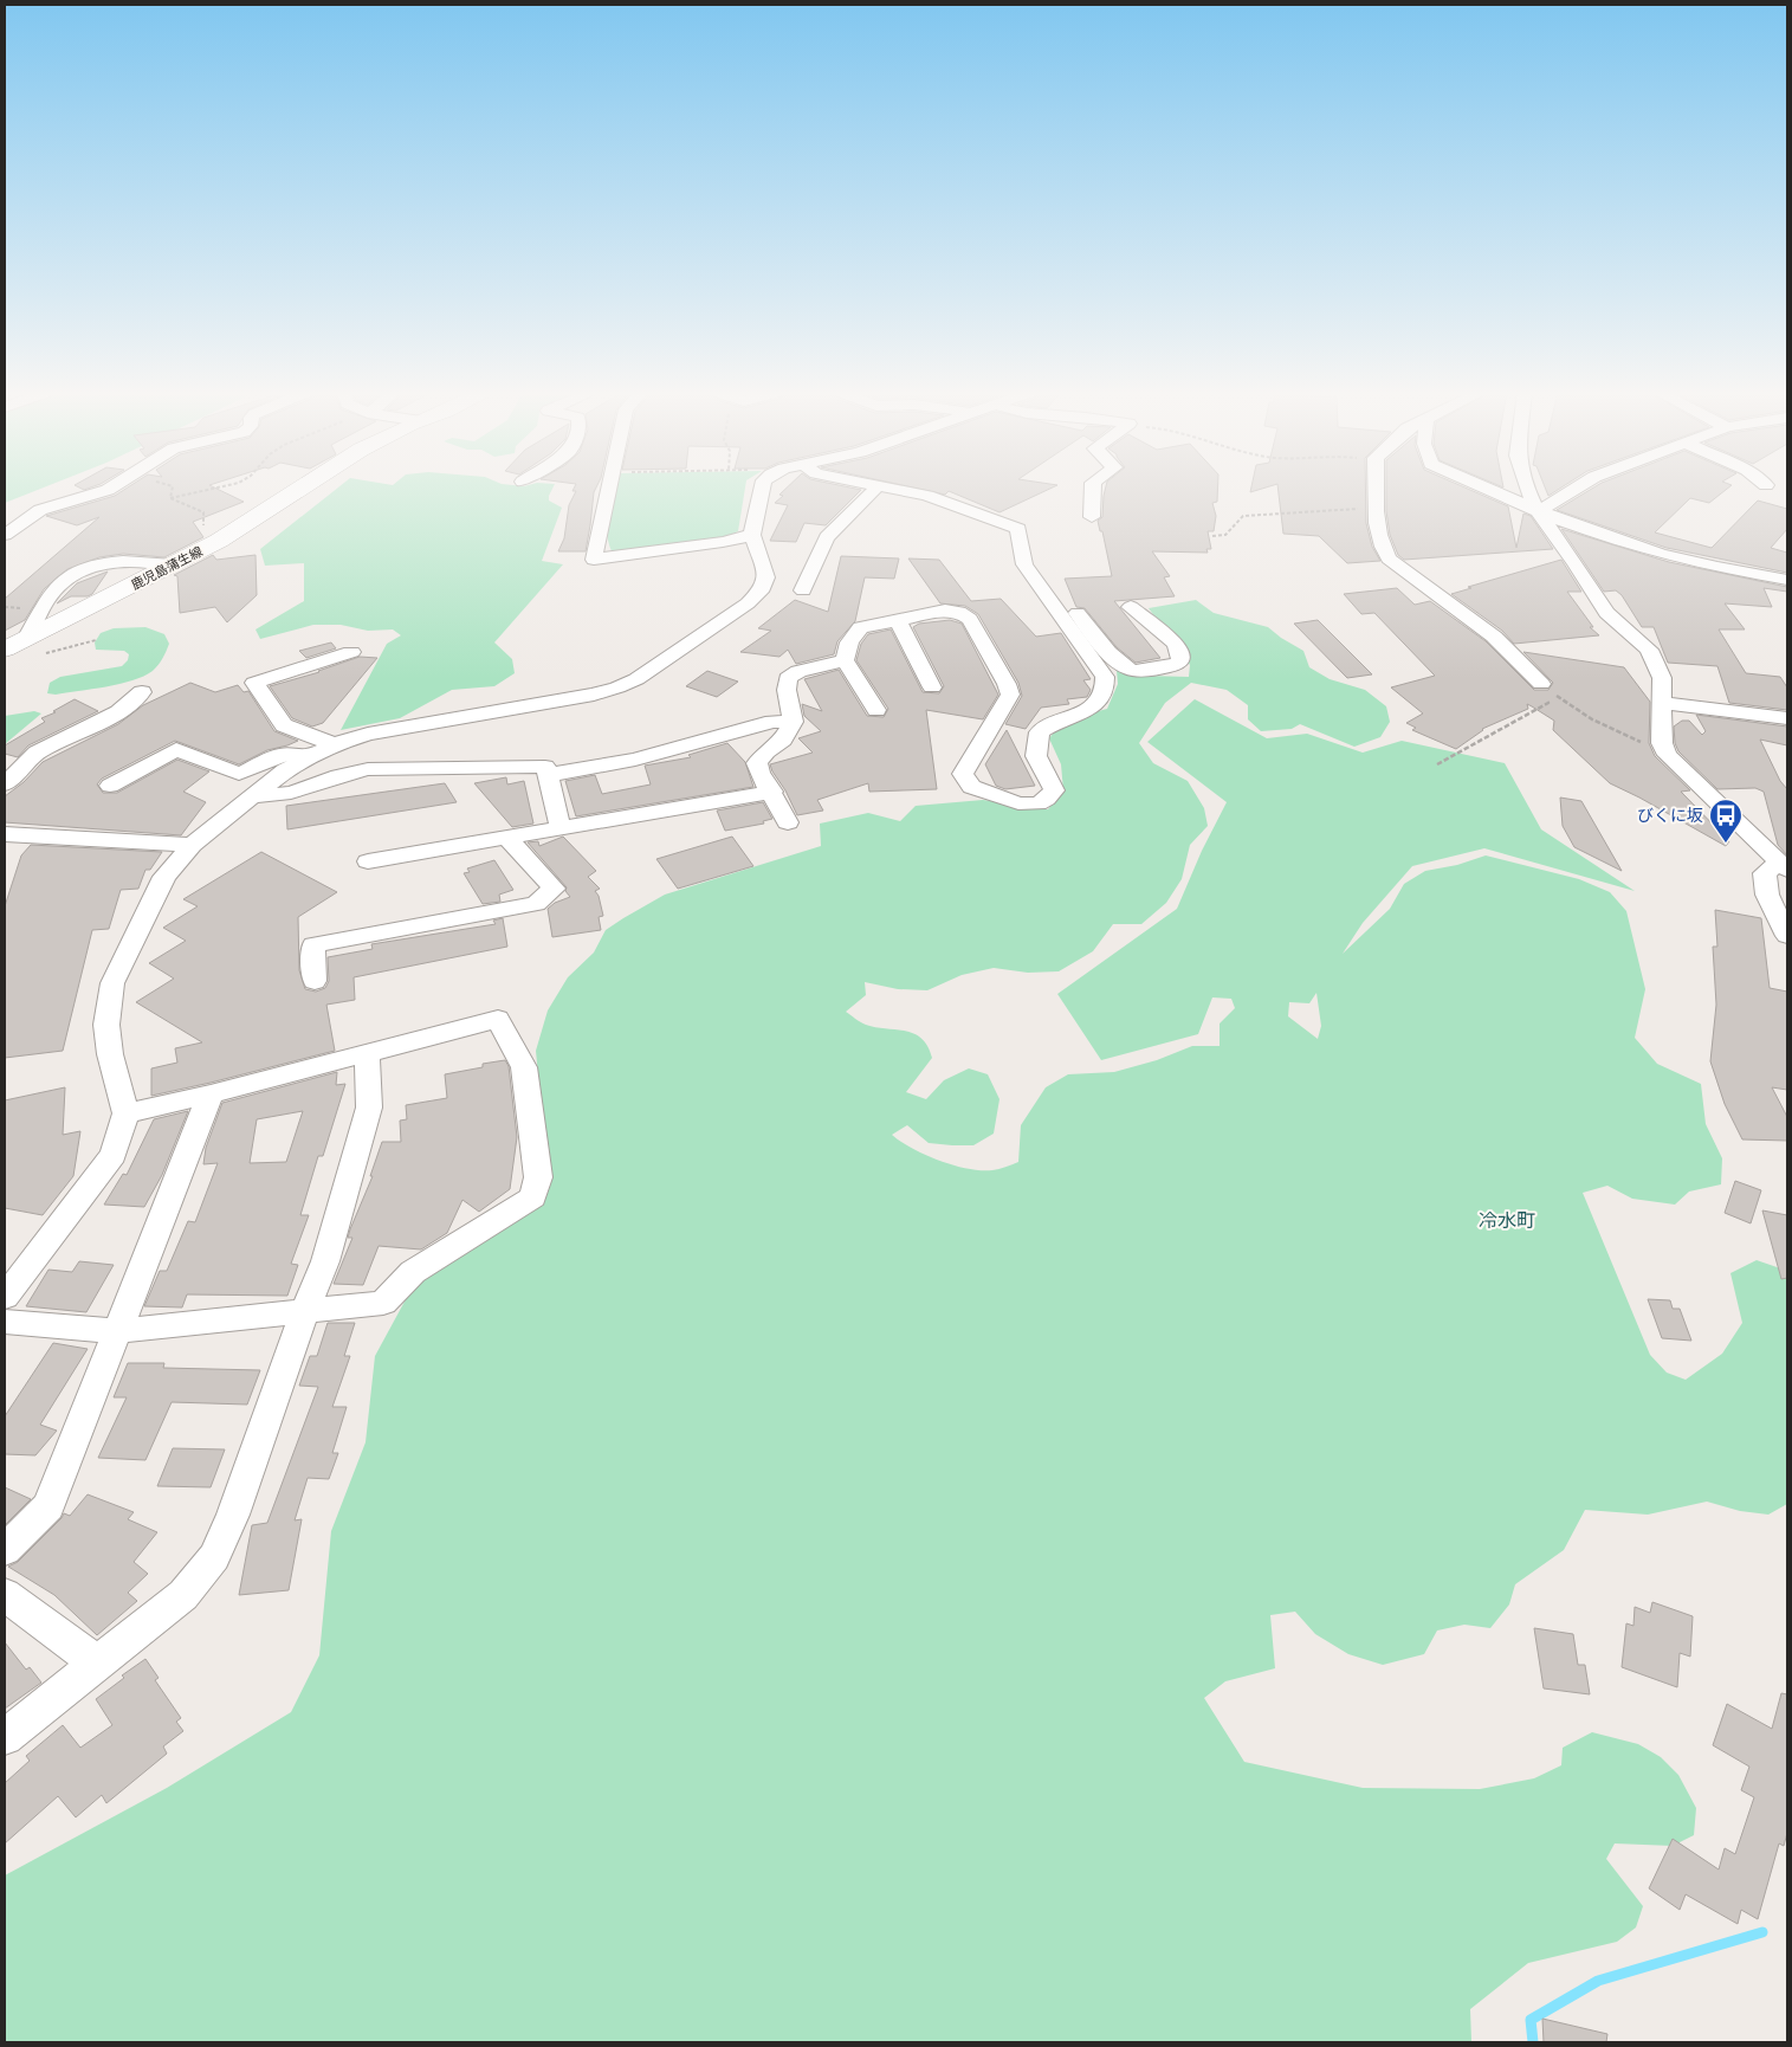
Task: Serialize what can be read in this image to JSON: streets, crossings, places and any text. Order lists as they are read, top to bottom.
{
  "streets": {
    "main road": ["鹿児島蒲生線"]
  },
  "districts": ["冷水町"],
  "places": {
    "bus stop": ["びくに坂"]
  }
}
